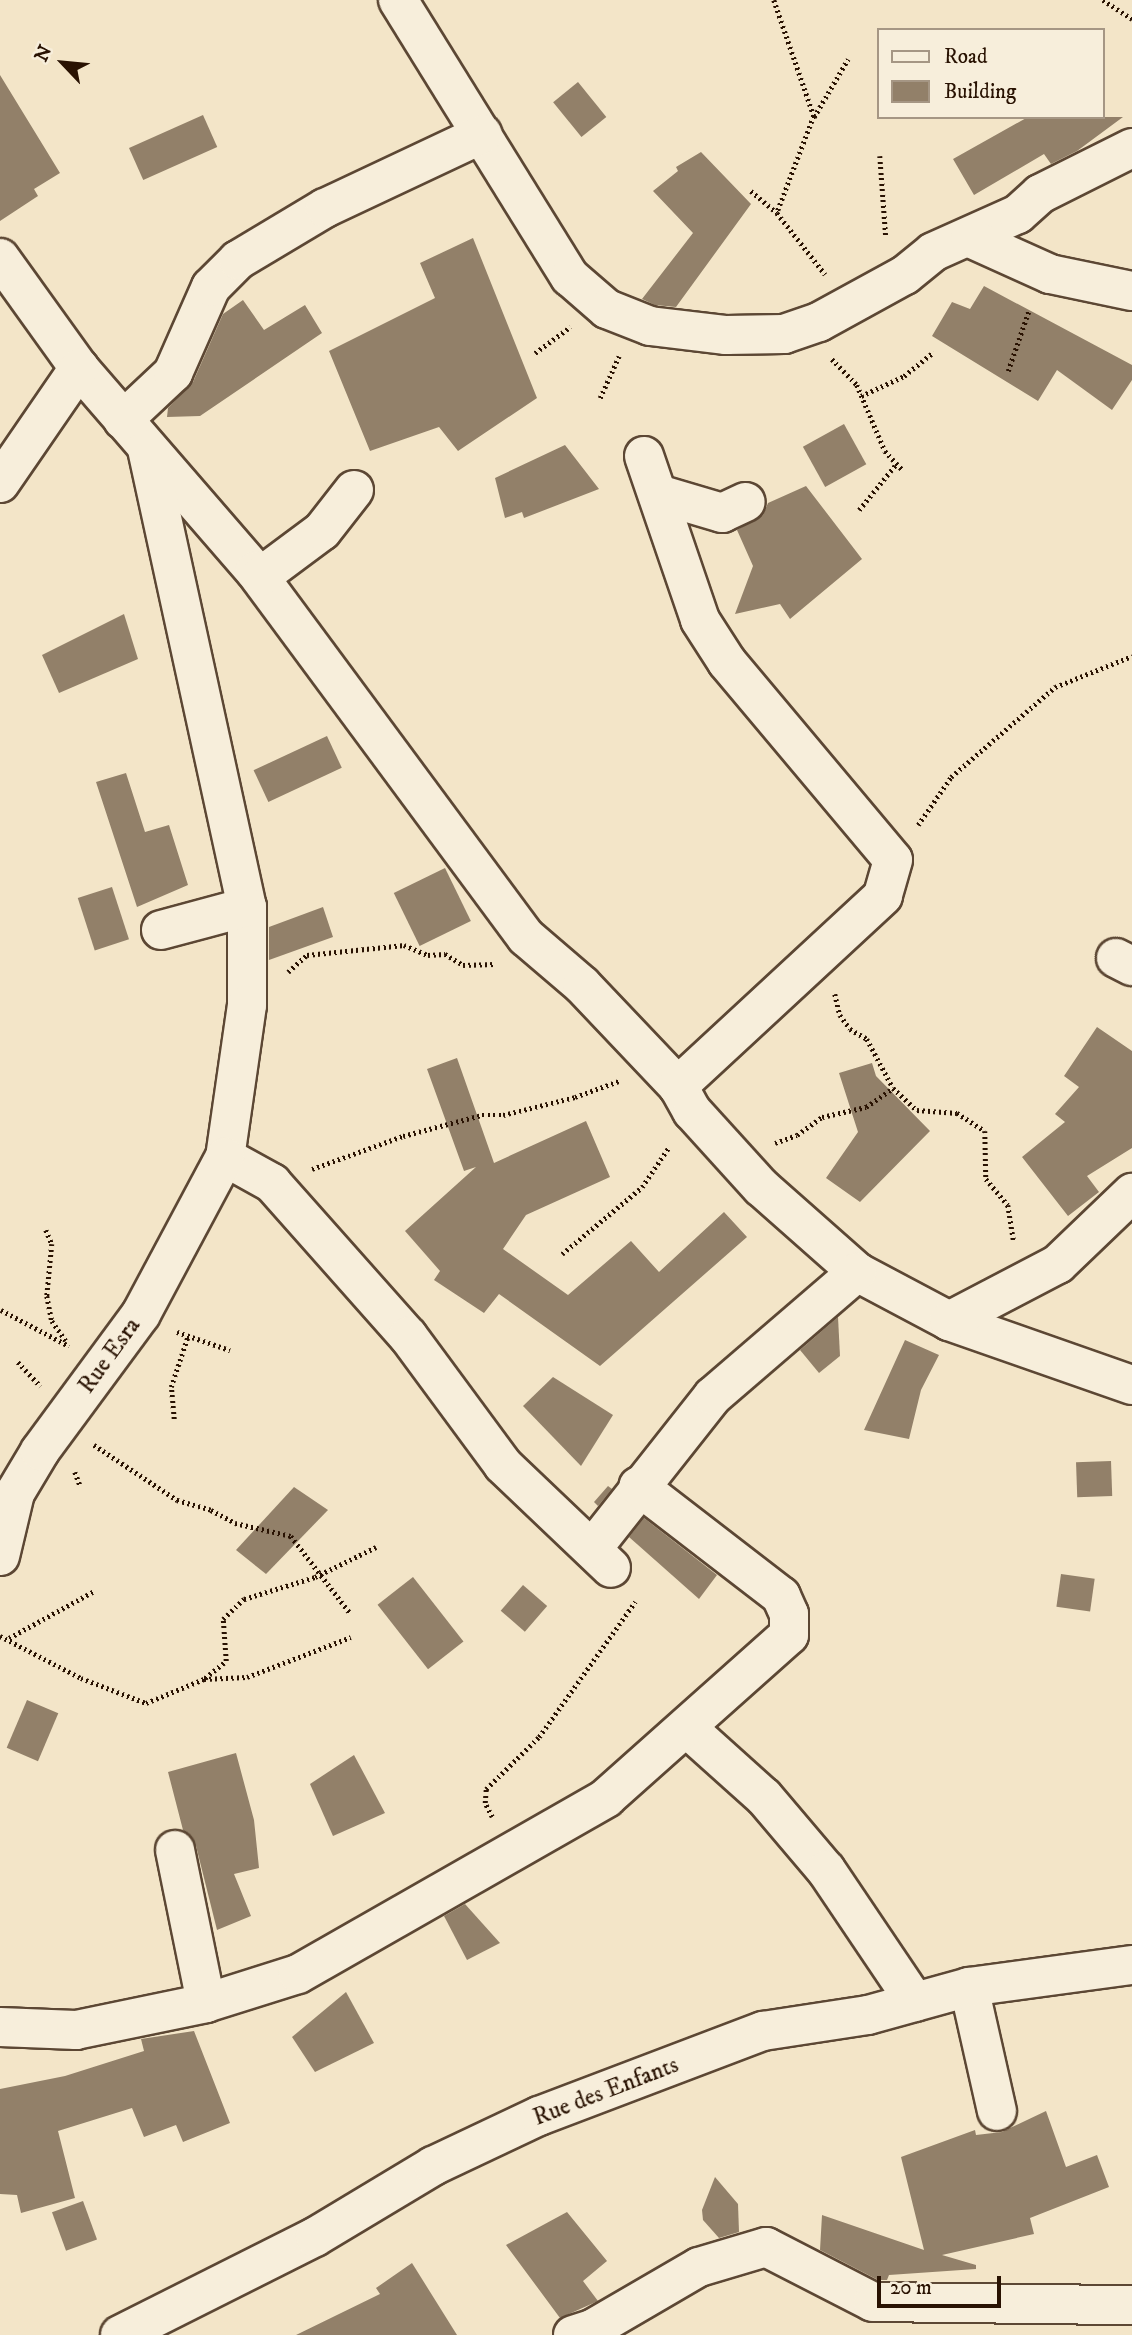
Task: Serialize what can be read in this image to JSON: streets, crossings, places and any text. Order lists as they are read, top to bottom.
{
  "streets": {
    "street": ["Rue Esra", "Rue des Enfants"]
  },
  "legend": ["Road", "Building"],
  "scale_bar": "20 m",
  "north": "top left"
}
